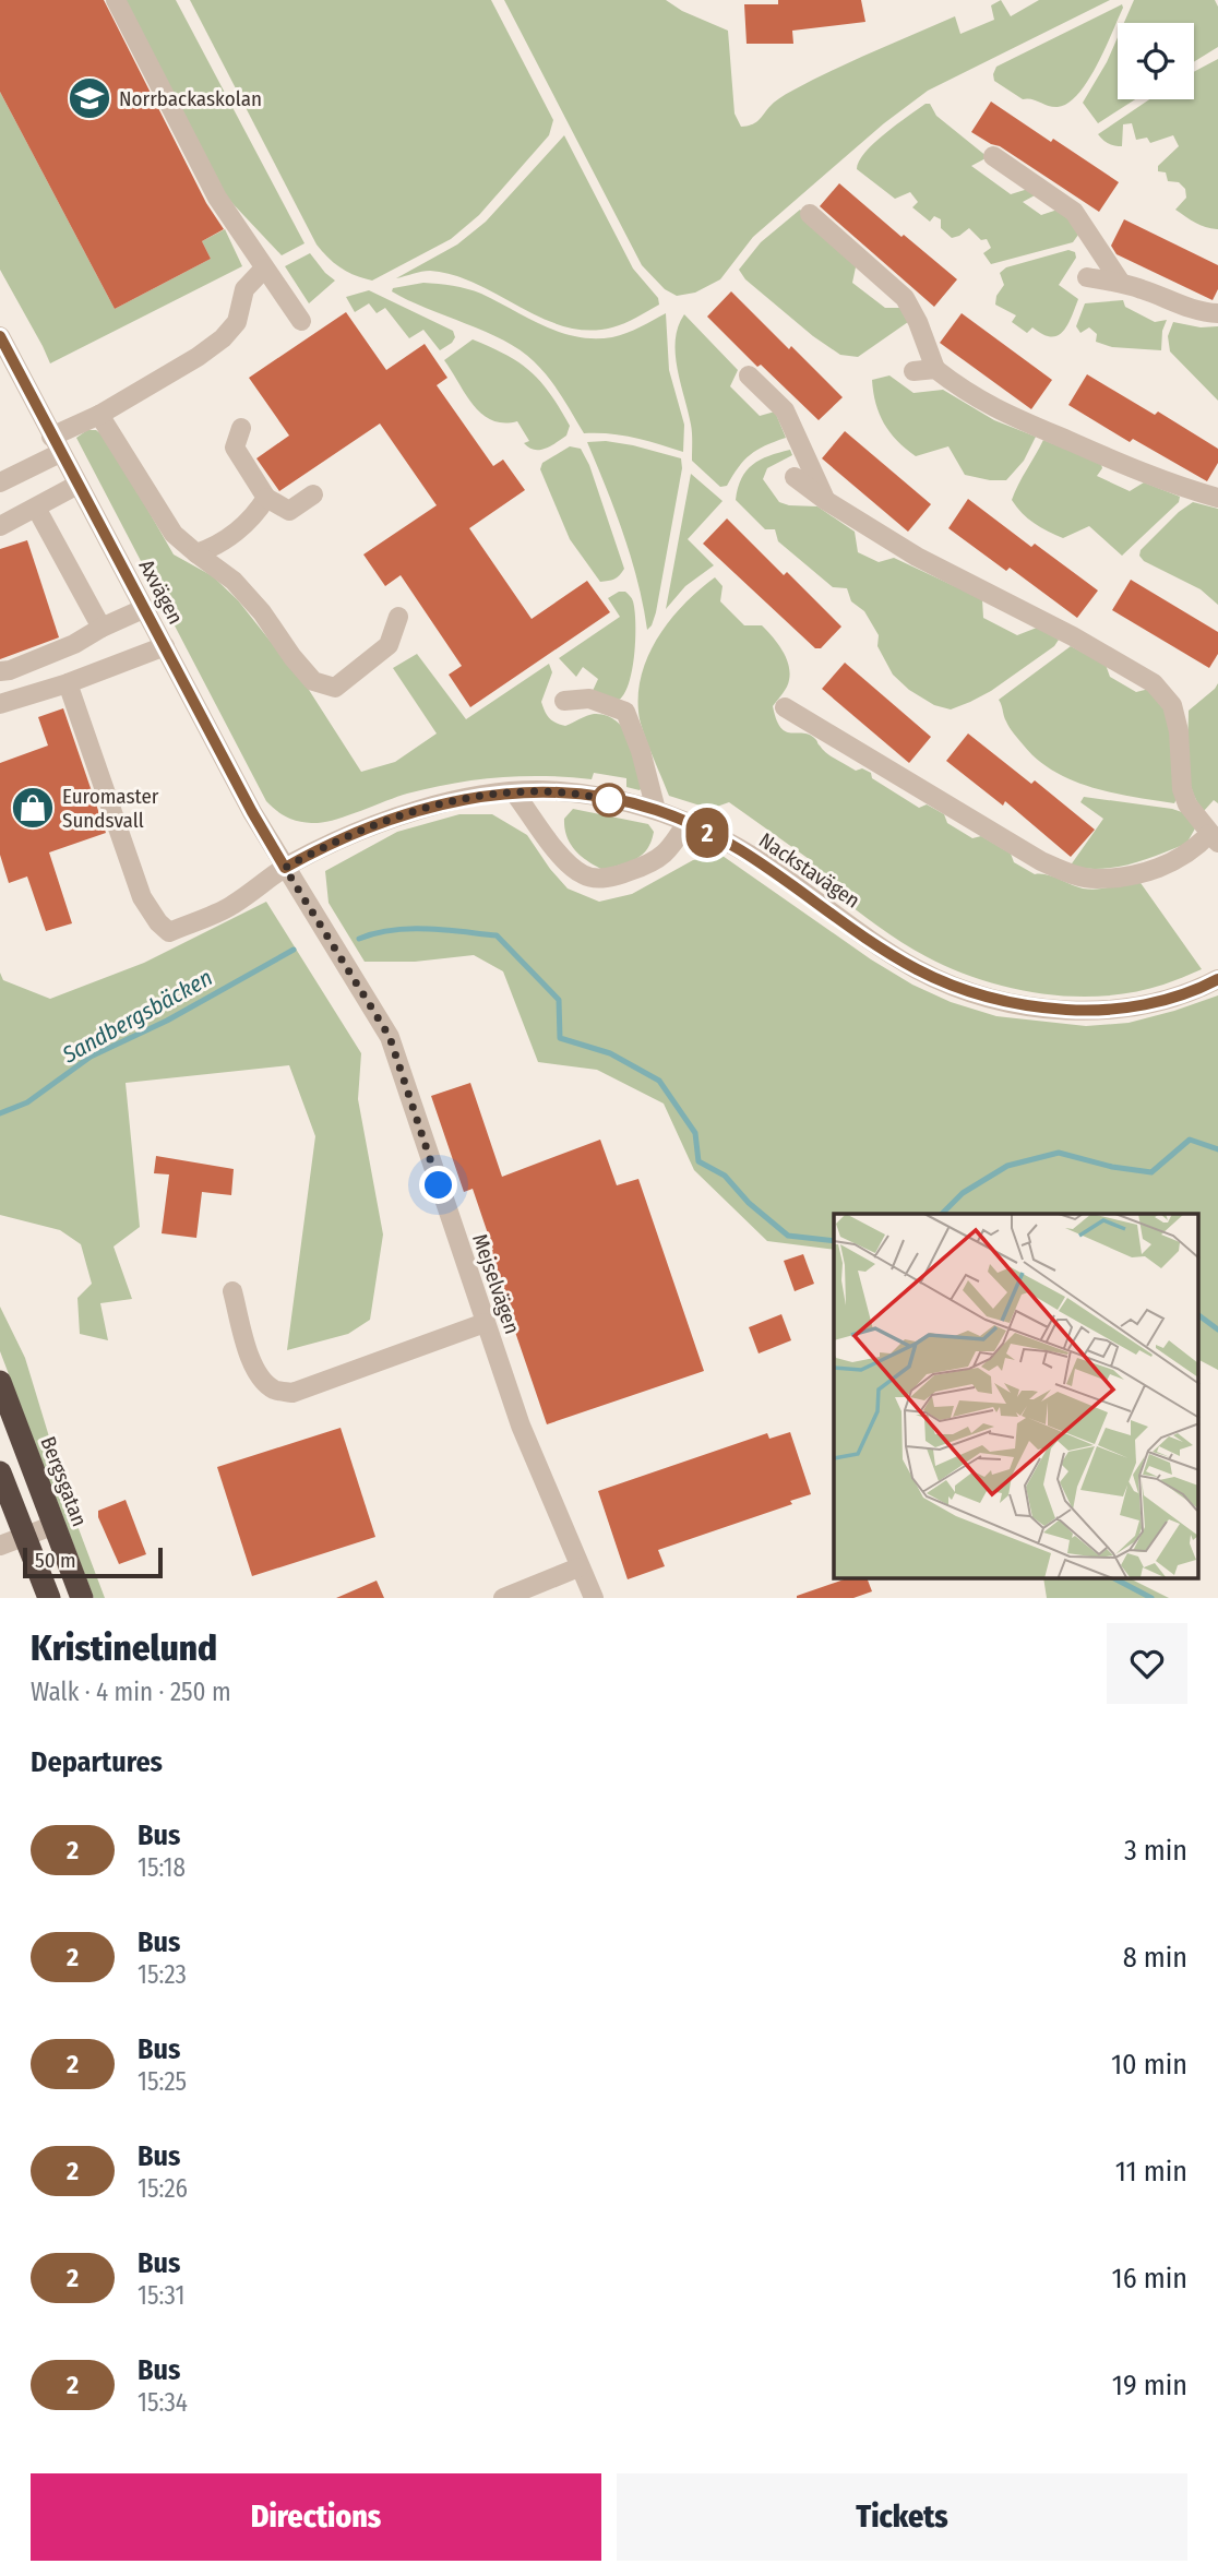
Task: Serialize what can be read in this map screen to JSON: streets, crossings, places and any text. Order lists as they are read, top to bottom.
{
  "streets": {
    "highway": ["Bergsgatan"],
    "street": ["Axvägen", "Nackstavägen", "Mejselvägen"]
  },
  "crossings": [
    ["Axvägen", "Nackstavägen"],
    ["Axvägen", "Mejselvägen"],
    ["Nackstavägen", "Mejselvägen"]
  ],
  "water": ["Sandbergsbäcken"],
  "places": {
    "school or university": ["Norrbackaskolan"],
    "shop": ["Euromaster Sundsvall"]
  },
  "lines": ["bus line 2"],
  "scale_bar": "50 m",
  "page": {
    "on_map": "2",
    "scale": "50 m",
    "heading": [
      ["Kristinelund", "Walk · 4 min · 250 m"],
      "Departures"
    ],
    "list": [
      {
        "mark": "2",
        "name": "Bus",
        "note": "15:18",
        "value": "3 min"
      },
      {
        "mark": "2",
        "name": "Bus",
        "note": "15:23",
        "value": "8 min"
      },
      {
        "mark": "2",
        "name": "Bus",
        "note": "15:25",
        "value": "10 min"
      },
      {
        "mark": "2",
        "name": "Bus",
        "note": "15:26",
        "value": "11 min"
      },
      {
        "mark": "2",
        "name": "Bus",
        "note": "15:31",
        "value": "16 min"
      },
      {
        "mark": "2",
        "name": "Bus",
        "note": "15:34",
        "value": "19 min"
      }
    ],
    "buttons": ["Directions", "Tickets"]
  }
}
